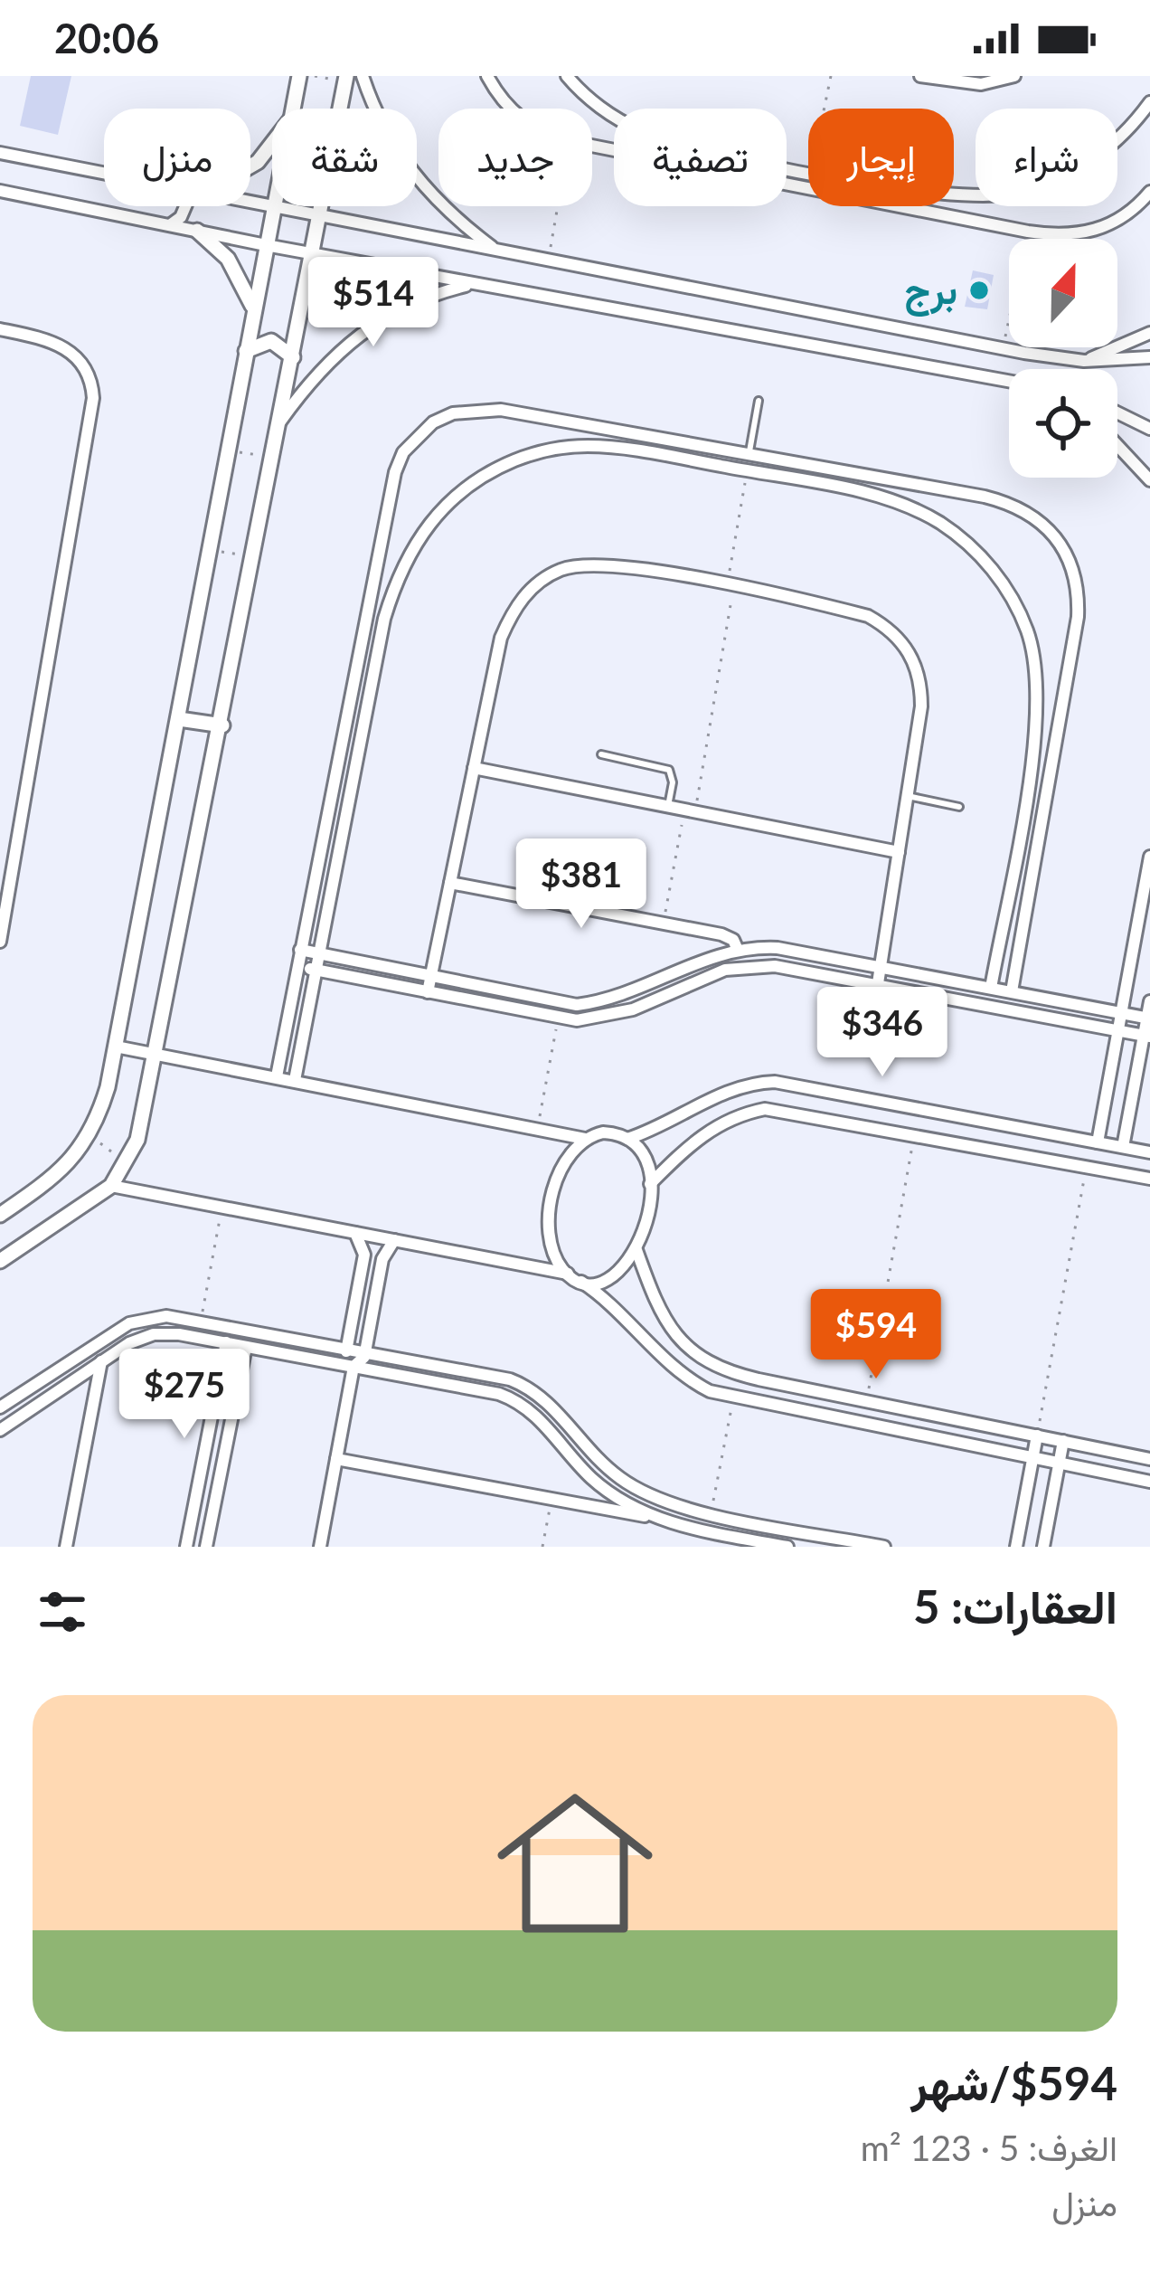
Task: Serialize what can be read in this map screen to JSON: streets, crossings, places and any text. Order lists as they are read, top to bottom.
{
  "places": ["برج"],
  "north": "top",
  "page": {
    "status": "20:06",
    "chip": [
      "شراء",
      "إيجار",
      "تصفية",
      "جديد",
      "شقة",
      "منزل"
    ],
    "price": [
      "$514",
      "$381",
      "$346",
      "$594",
      "$275"
    ],
    "heading": "العقارات: 5",
    "list": [
      {
        "name": "$594/شهر",
        "note": "الغرف: 5 · 123 m² · منزل"
      }
    ]
  }
}
